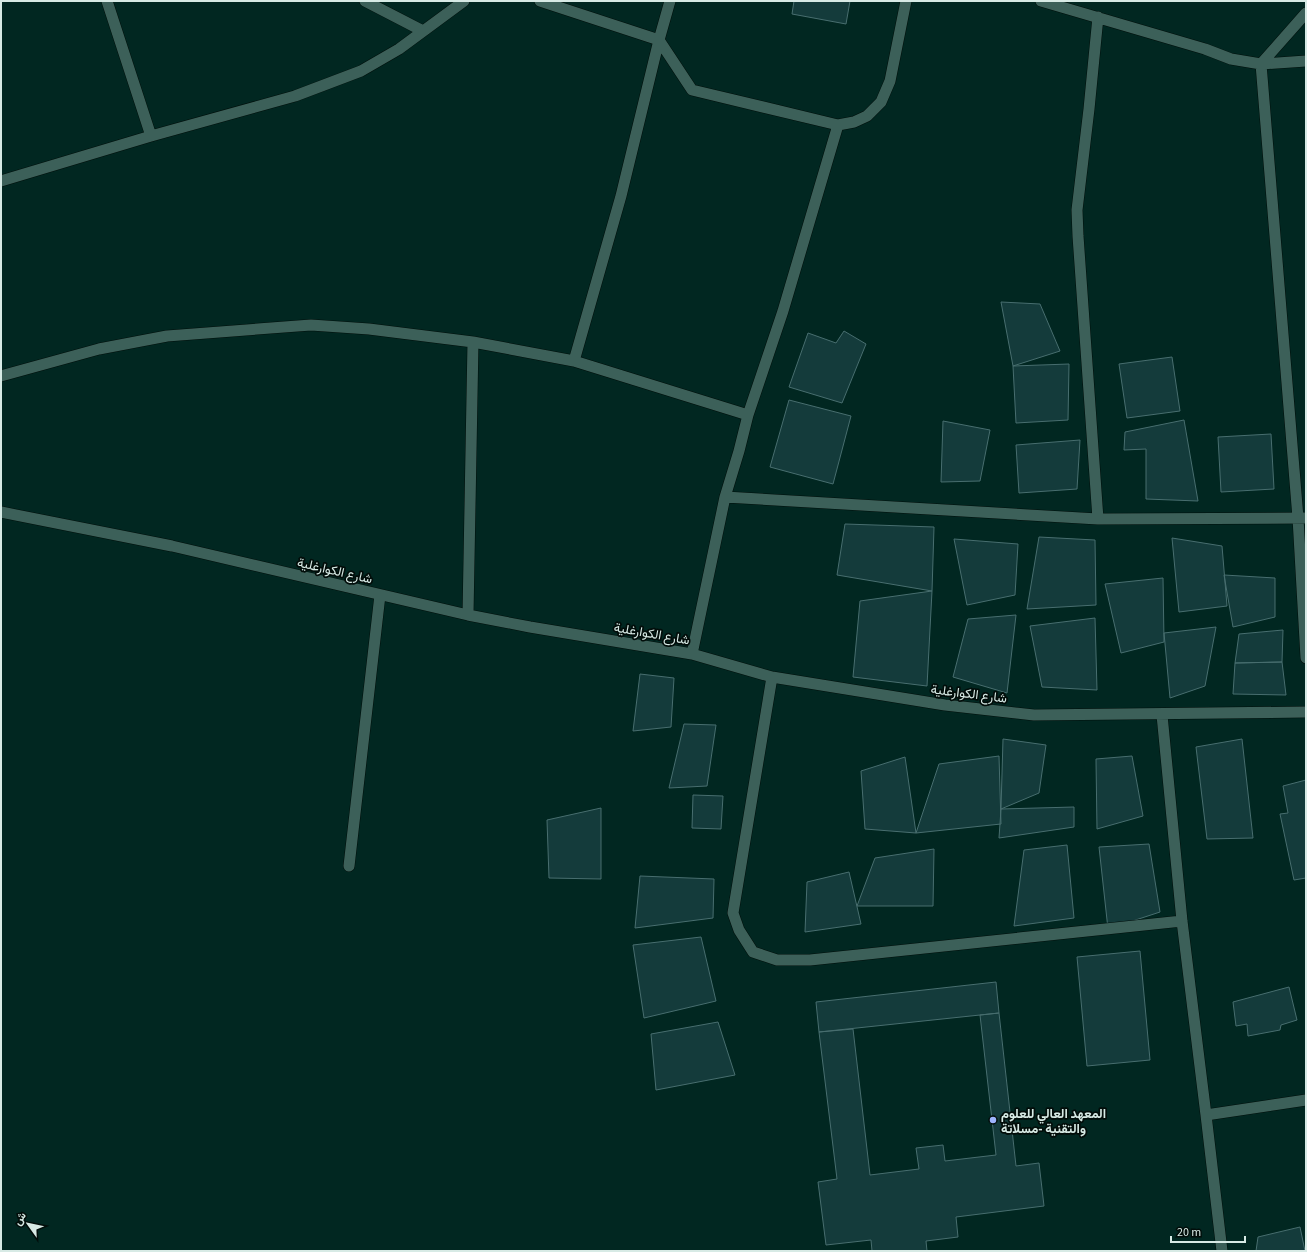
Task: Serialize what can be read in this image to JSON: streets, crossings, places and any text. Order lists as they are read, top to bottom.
{
  "streets": {
    "street": ["شارع الكوارغلية"]
  },
  "places": ["المعهد العالي للعلوم والتقنية -مسلاتة"],
  "scale_bar": "20 m",
  "north": "top left"
}
